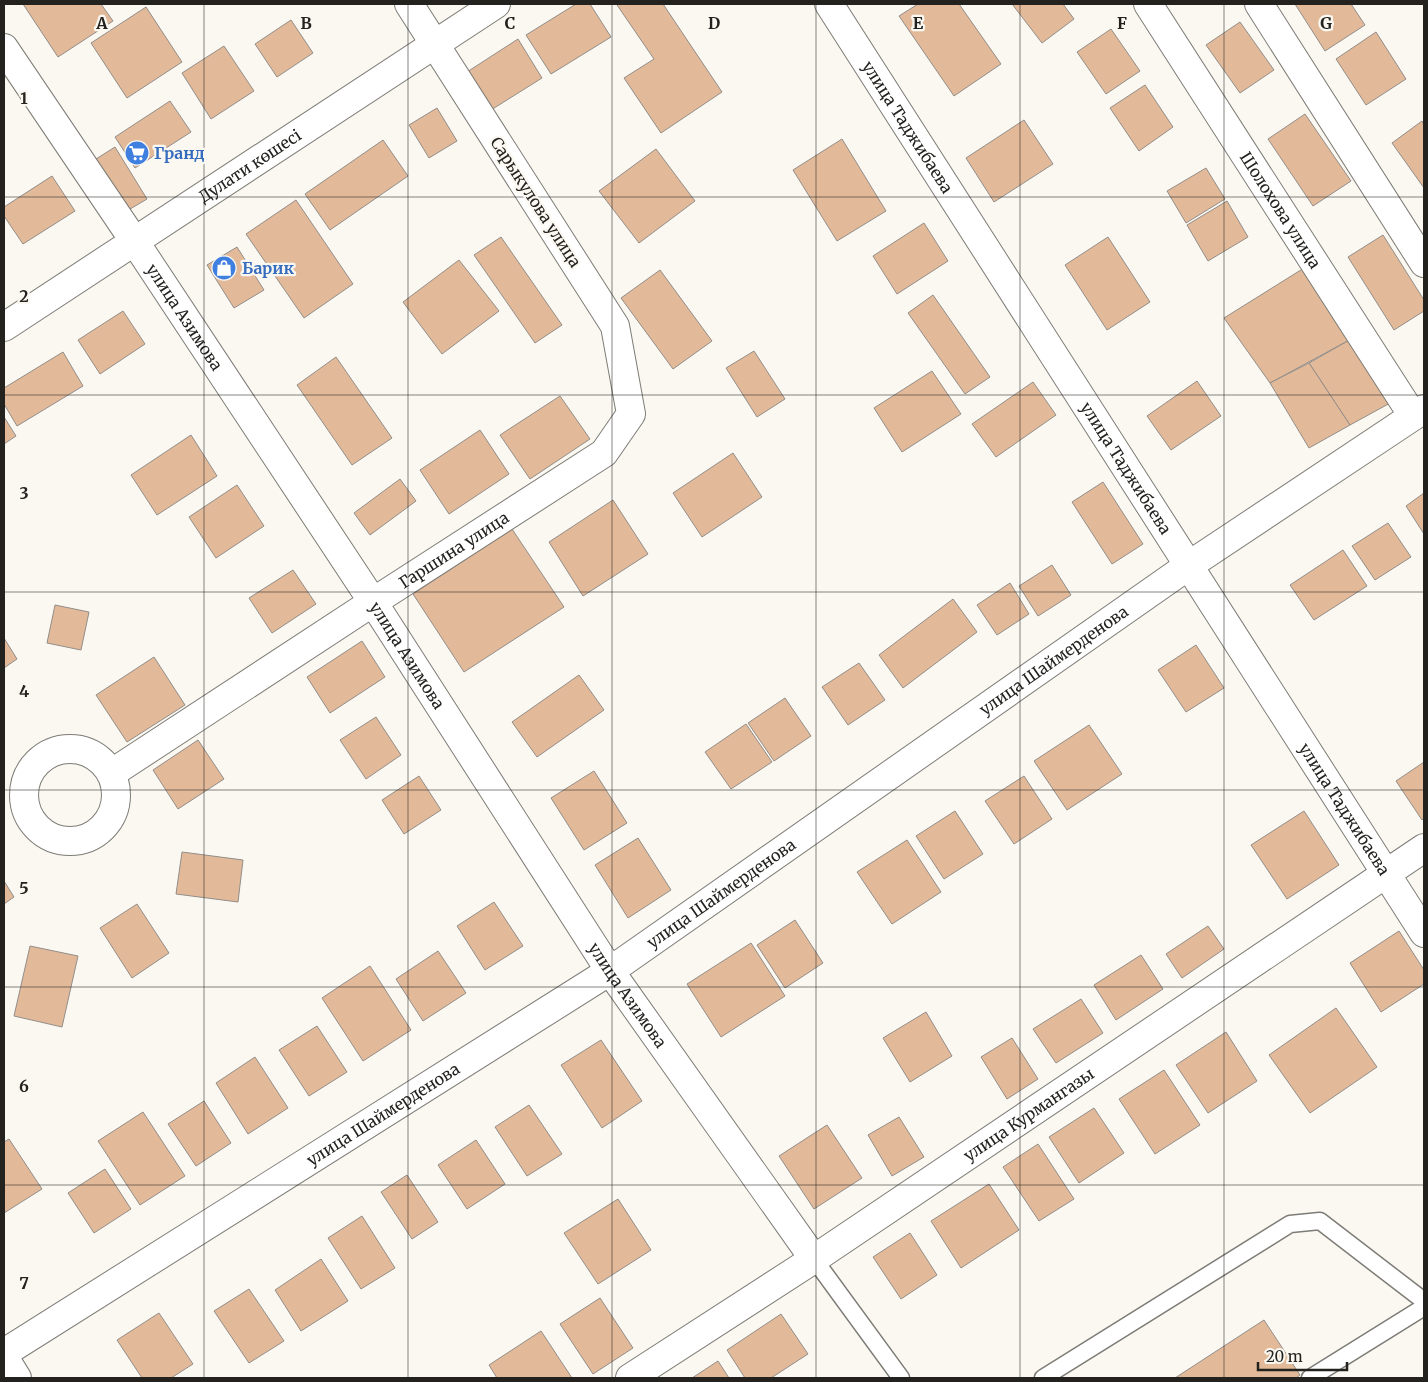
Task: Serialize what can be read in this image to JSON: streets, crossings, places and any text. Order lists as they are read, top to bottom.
{
  "streets": {
    "street": [
      "улица Таджибаева",
      "Дулати көшесі",
      "Сарыкулова улица",
      "Шолохова улица",
      "улица Азимова",
      "Гаршина улица",
      "улица Шаймерденова",
      "улица Курмангазы"
    ]
  },
  "crossings": [
    ["улица Таджибаева", "улица Шаймерденова"],
    ["улица Таджибаева", "улица Курмангазы"],
    ["Дулати көшесі", "Сарыкулова улица"],
    ["Дулати көшесі", "улица Азимова"],
    ["Сарыкулова улица", "Гаршина улица"],
    ["Шолохова улица", "улица Шаймерденова"],
    ["улица Азимова", "Гаршина улица"],
    ["улица Азимова", "улица Шаймерденова"],
    ["улица Азимова", "улица Курмангазы"]
  ],
  "places": {
    "supermarket": ["Гранд"],
    "shop": ["Барик"]
  },
  "scale_bar": "20 m",
  "grid": {
    "columns": [
      "A",
      "B",
      "C",
      "D",
      "E",
      "F",
      "G"
    ],
    "rows": [
      "1",
      "2",
      "3",
      "4",
      "5",
      "6",
      "7"
    ]
  }
}
